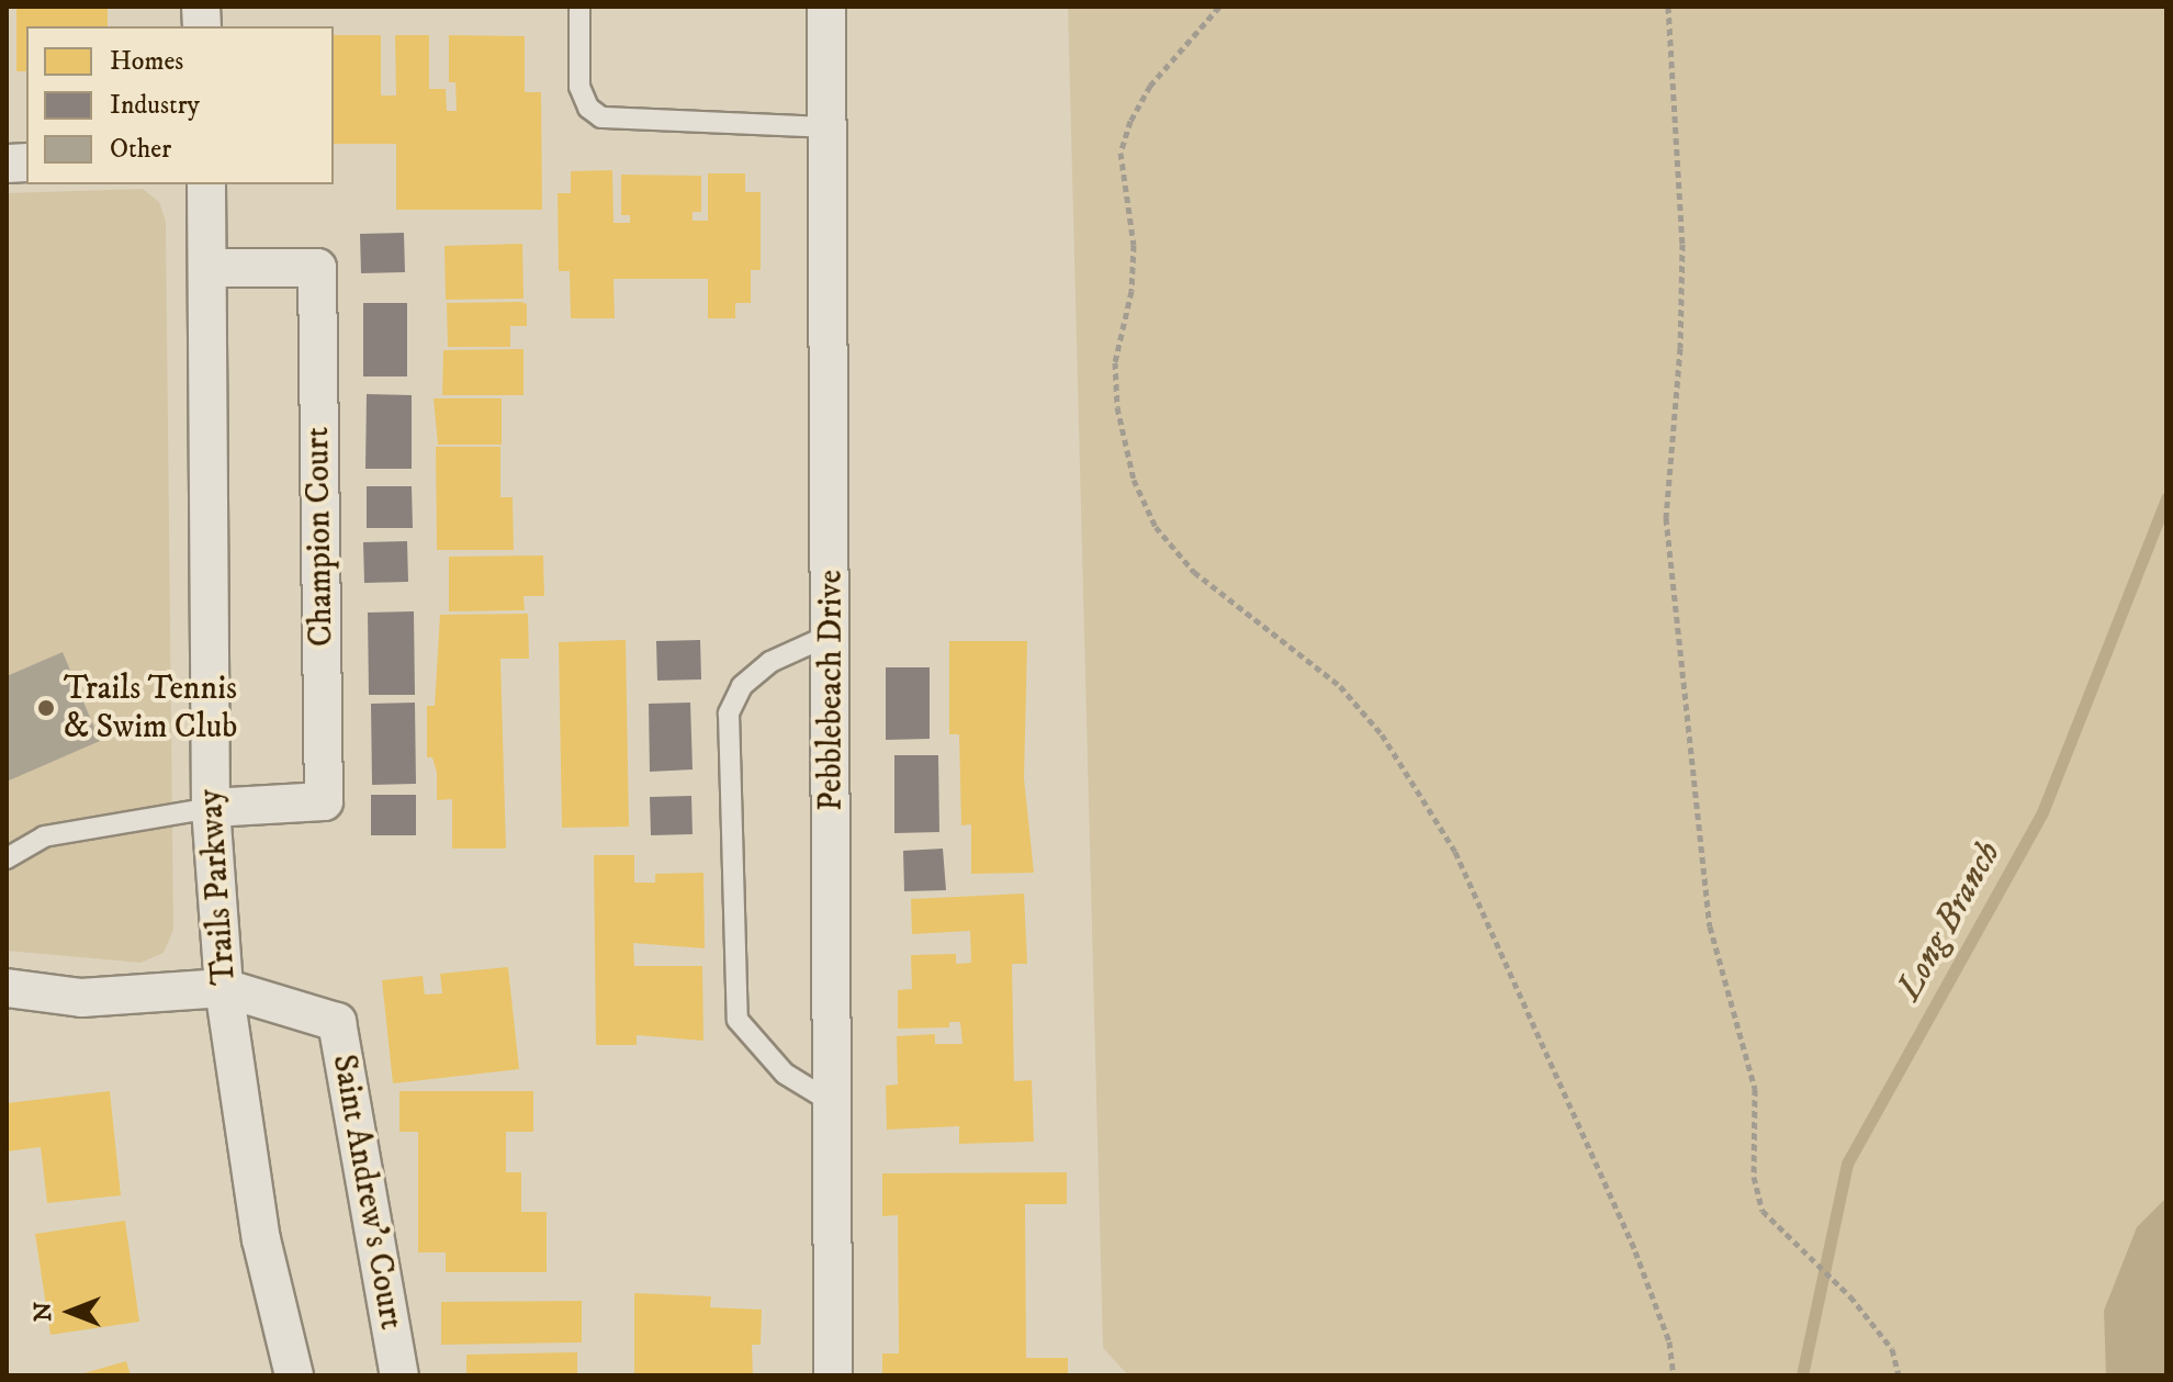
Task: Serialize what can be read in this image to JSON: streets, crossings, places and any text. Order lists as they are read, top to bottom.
{
  "streets": {
    "street": [
      "Champion Court",
      "Pebblebeach Drive",
      "Trails Parkway",
      "Saint Andrew's Court"
    ]
  },
  "crossings": [
    ["Champion Court", "Trails Parkway"],
    ["Trails Parkway", "Saint Andrew's Court"]
  ],
  "water": ["Long Branch"],
  "places": ["Trails Tennis & Swim Club"],
  "legend": ["Homes", "Industry", "Other"],
  "north": "left"
}
